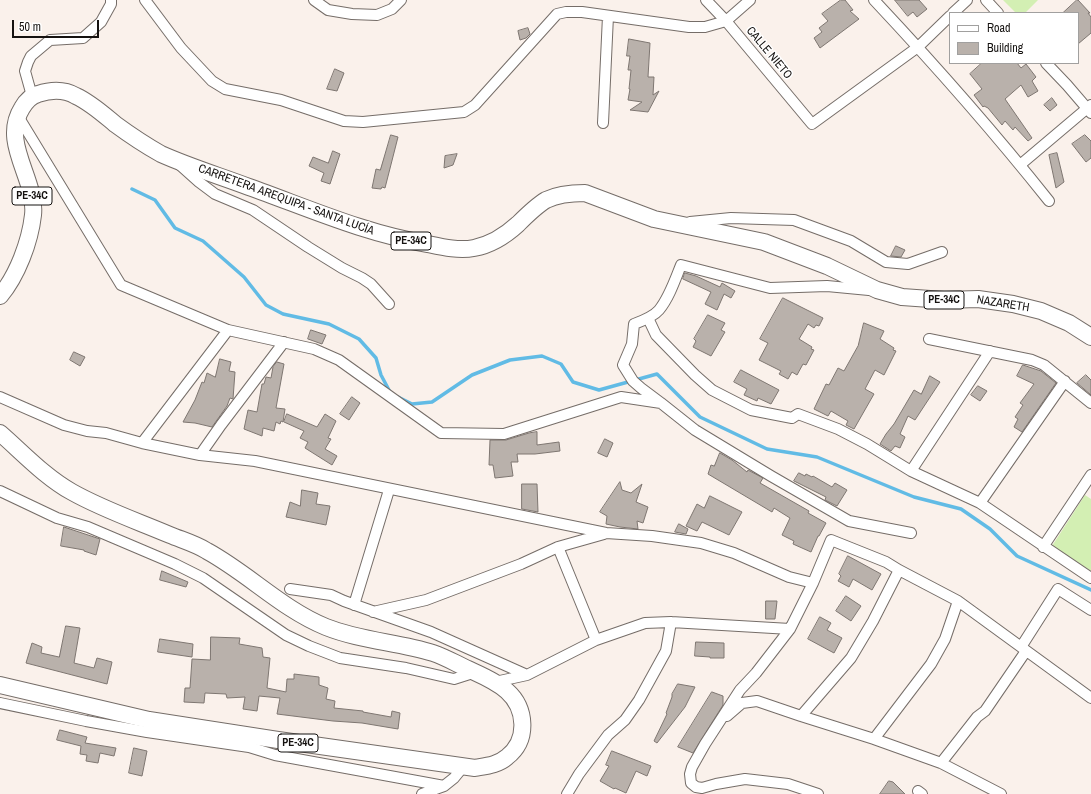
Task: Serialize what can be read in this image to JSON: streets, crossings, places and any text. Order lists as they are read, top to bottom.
{
  "streets": {
    "main road": ["PE-34C", "CARRETERA AREQUIPA - SANTA LUCÍA", "NAZARETH"],
    "street": ["CALLE NIETO"]
  },
  "crossings": [
    ["PE-34C", "CARRETERA AREQUIPA - SANTA LUCÍA"],
    ["CARRETERA AREQUIPA - SANTA LUCÍA", "NAZARETH"]
  ],
  "legend": ["Road", "Building"],
  "scale_bar": "50 m"
}
